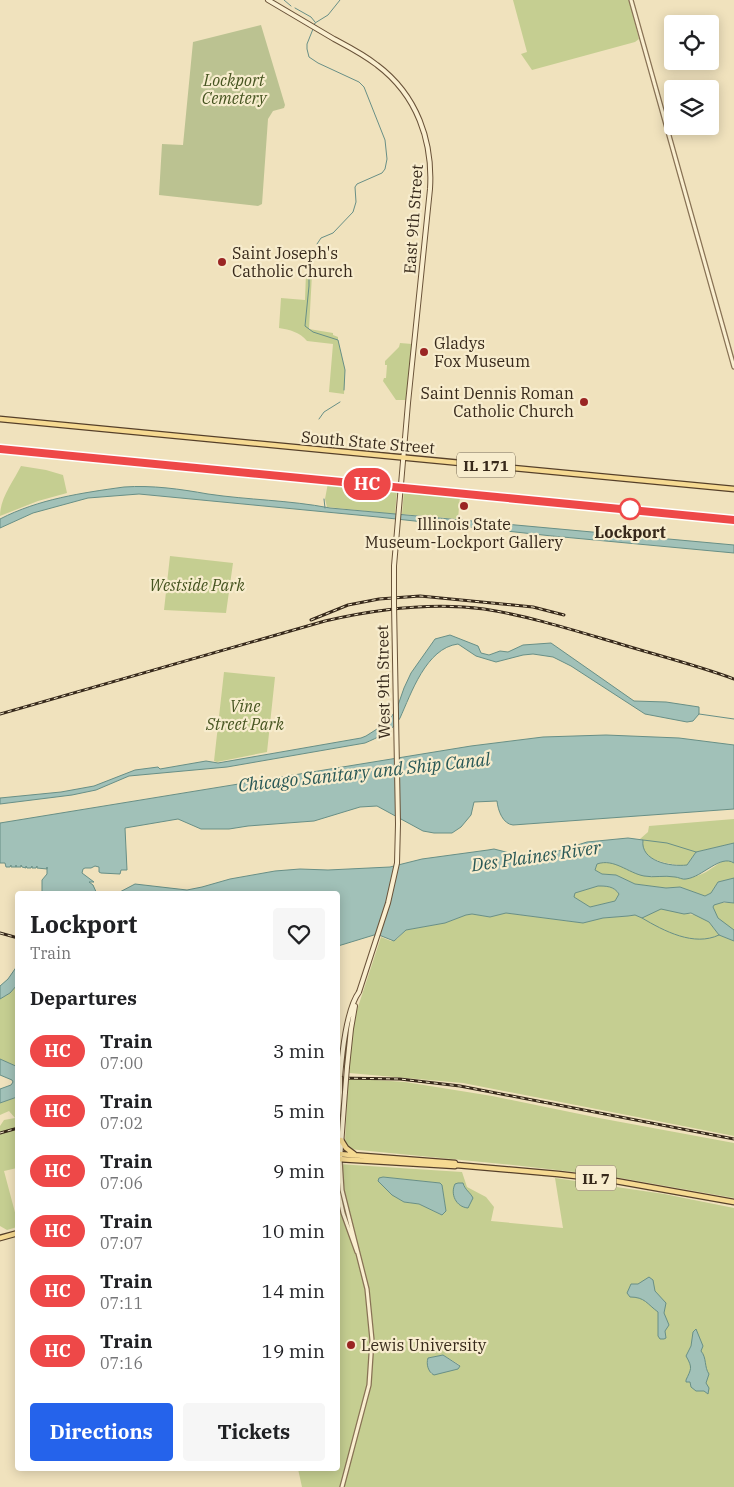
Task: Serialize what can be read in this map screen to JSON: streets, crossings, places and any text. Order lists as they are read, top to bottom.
{
  "streets": {
    "main road": [
      "East 9th Street",
      "South State Street",
      "IL 171",
      "West 9th Street",
      "IL 7"
    ]
  },
  "crossings": [
    ["East 9th Street", "South State Street"],
    ["East 9th Street", "West 9th Street"],
    ["South State Street", "West 9th Street"]
  ],
  "water": ["Chicago Sanitary and Ship Canal", "Des Plaines River"],
  "parks": ["Lockport Cemetery", "Westside Park", "Vine Street Park"],
  "places": [
    "Saint Joseph's Catholic Church",
    "Gladys Fox Museum",
    "Saint Dennis Roman Catholic Church",
    "Illinois State Museum-Lockport Gallery",
    "Lockport",
    "Lewis University"
  ],
  "page": {
    "on_map": "HC",
    "heading": [
      ["Lockport", "Train"],
      "Departures"
    ],
    "list": [
      {
        "mark": "HC",
        "name": "Train",
        "note": "07:00",
        "value": "3 min"
      },
      {
        "mark": "HC",
        "name": "Train",
        "note": "07:02",
        "value": "5 min"
      },
      {
        "mark": "HC",
        "name": "Train",
        "note": "07:06",
        "value": "9 min"
      },
      {
        "mark": "HC",
        "name": "Train",
        "note": "07:07",
        "value": "10 min"
      },
      {
        "mark": "HC",
        "name": "Train",
        "note": "07:11",
        "value": "14 min"
      },
      {
        "mark": "HC",
        "name": "Train",
        "note": "07:16",
        "value": "19 min"
      }
    ],
    "buttons": ["Directions", "Tickets"]
  }
}
